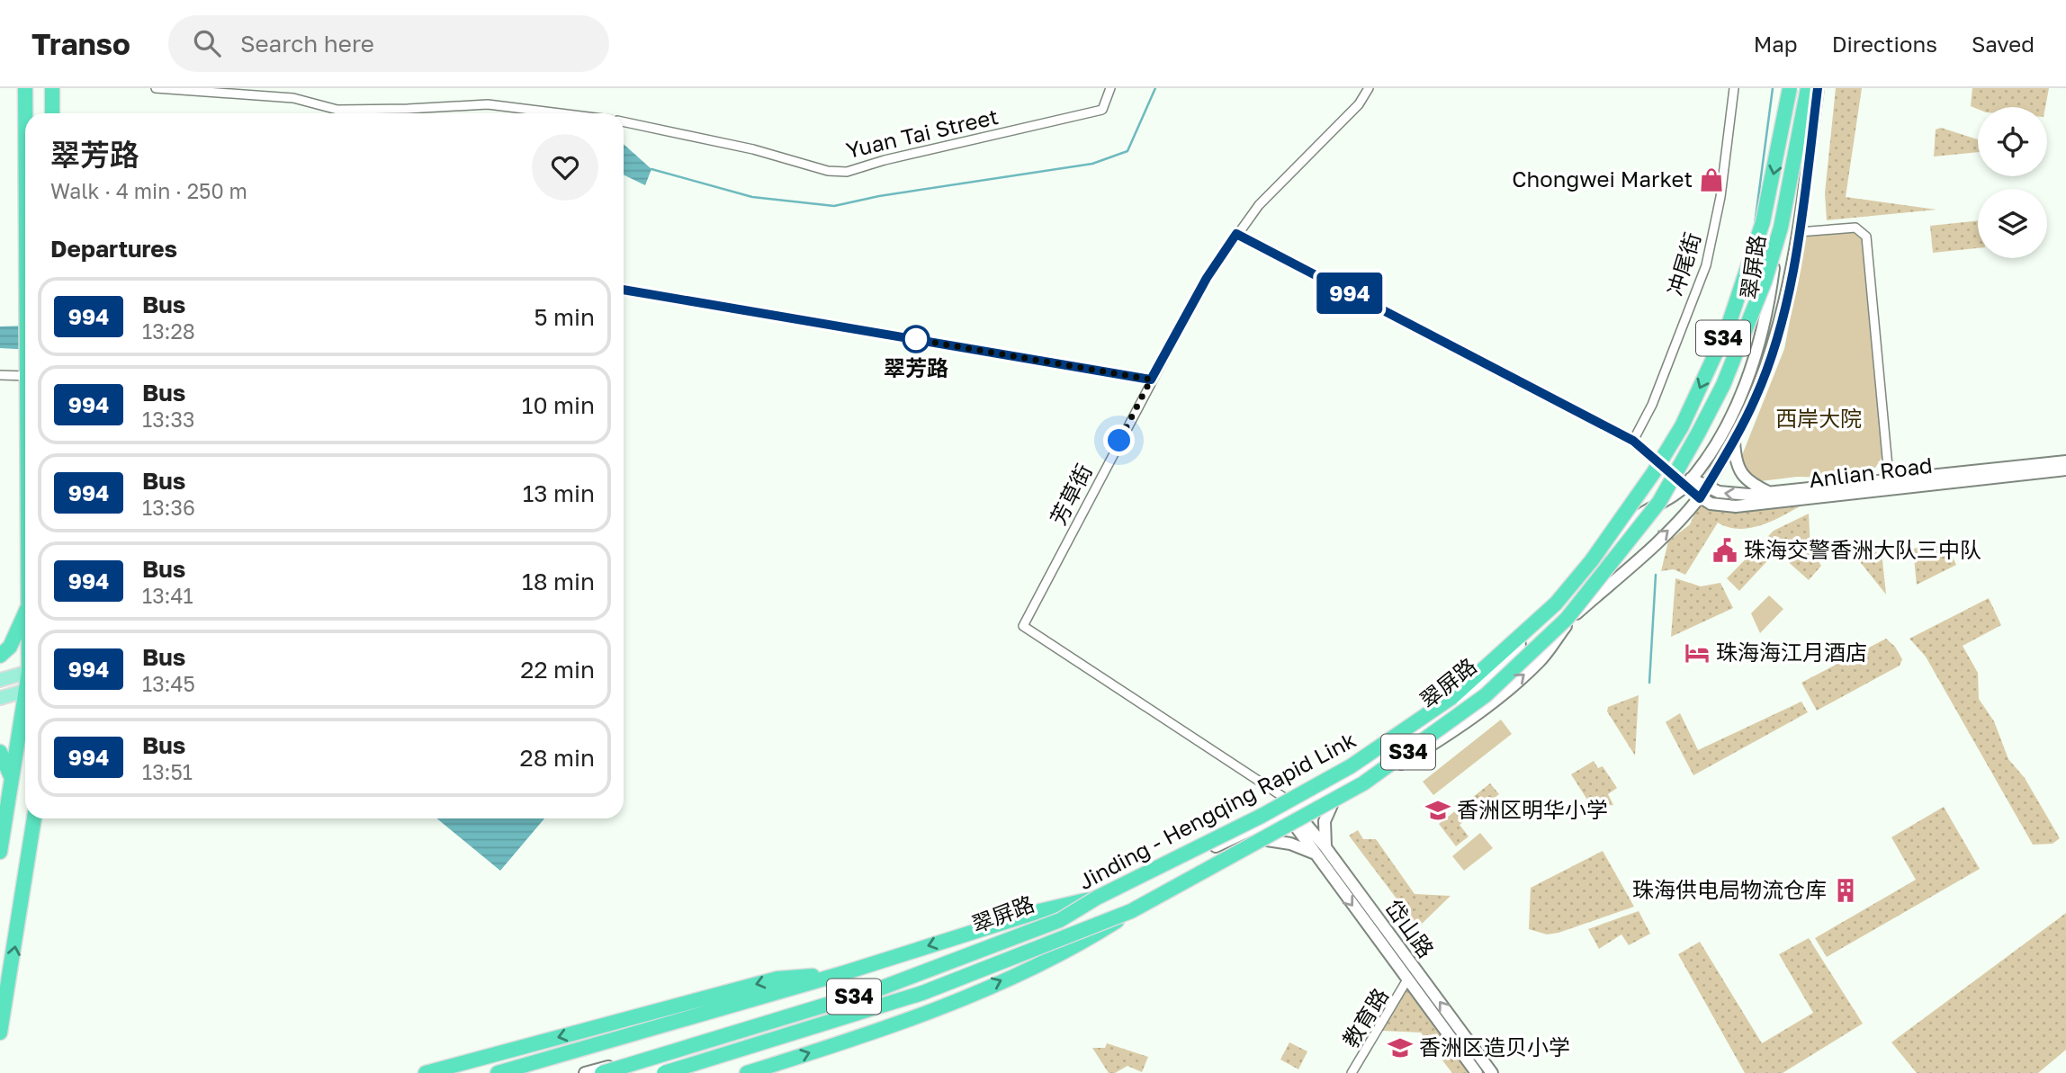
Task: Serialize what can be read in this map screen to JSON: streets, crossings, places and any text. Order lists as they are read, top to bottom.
{
  "streets": {
    "highway": ["S34", "Jinding - Hengqing Rapid Link"],
    "main road": ["翠屏路", "Anlian Road", "岱山路"],
    "street": [
      "Yuan Tai Street",
      "冲尾街",
      "芳草街",
      "教育路"
    ]
  },
  "crossings": [
    ["翠屏路", "Anlian Road"],
    ["翠屏路", "芳草街"],
    ["翠屏路", "岱山路"],
    ["芳草街", "岱山路"],
    ["岱山路", "教育路"]
  ],
  "parks": ["西岸大院"],
  "places": {
    "shop": ["Chongwei Market"],
    "other": ["翠芳路"],
    "public building": ["珠海交警香洲大队三中队"],
    "hotel": ["珠海海江月酒店"],
    "school or university": ["香洲区明华小学", "香洲区造贝小学"],
    "building": ["珠海供电局物流仓库"]
  },
  "lines": ["bus line 994"],
  "page": {
    "header": "Transo",
    "search": "Search here",
    "nav": ["Map", "Directions", "Saved"],
    "on_map": "994",
    "heading": [
      ["翠芳路", "Walk · 4 min · 250 m"],
      "Departures"
    ],
    "list": [
      {
        "mark": "994",
        "name": "Bus",
        "note": "13:28",
        "value": "5 min"
      },
      {
        "mark": "994",
        "name": "Bus",
        "note": "13:33",
        "value": "10 min"
      },
      {
        "mark": "994",
        "name": "Bus",
        "note": "13:36",
        "value": "13 min"
      },
      {
        "mark": "994",
        "name": "Bus",
        "note": "13:41",
        "value": "18 min"
      },
      {
        "mark": "994",
        "name": "Bus",
        "note": "13:45",
        "value": "22 min"
      },
      {
        "mark": "994",
        "name": "Bus",
        "note": "13:51",
        "value": "28 min"
      }
    ]
  }
}
